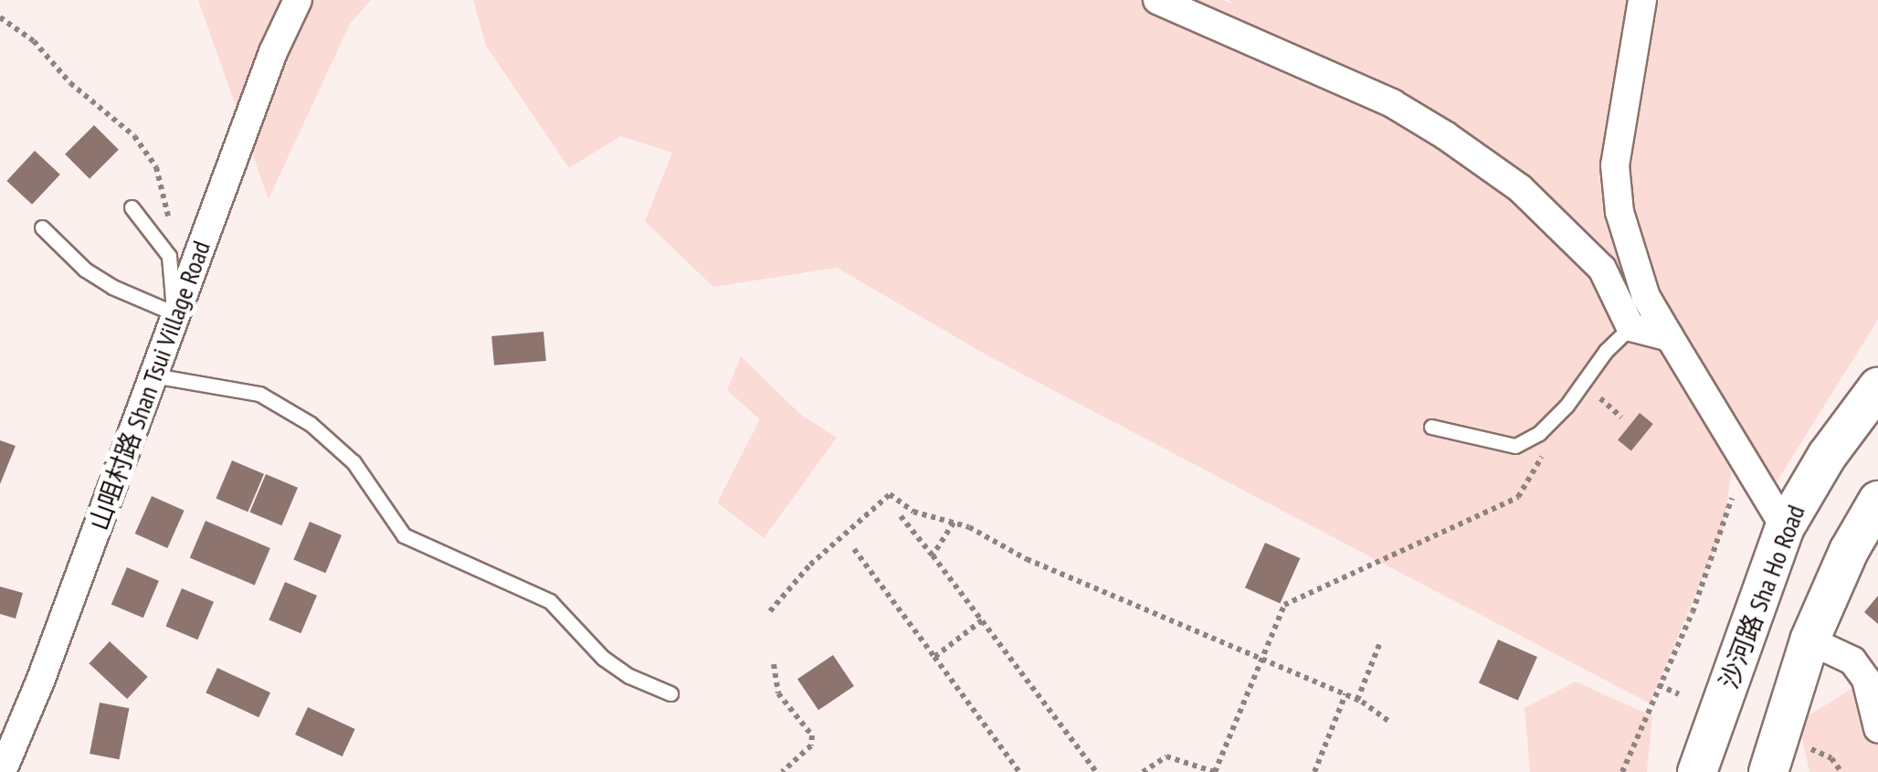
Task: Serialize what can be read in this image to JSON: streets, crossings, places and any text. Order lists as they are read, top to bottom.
{
  "streets": {
    "main road": ["沙河路 Sha Ho Road"],
    "street": ["山咀村路 Shan Tsui Village Road"]
  }
}
